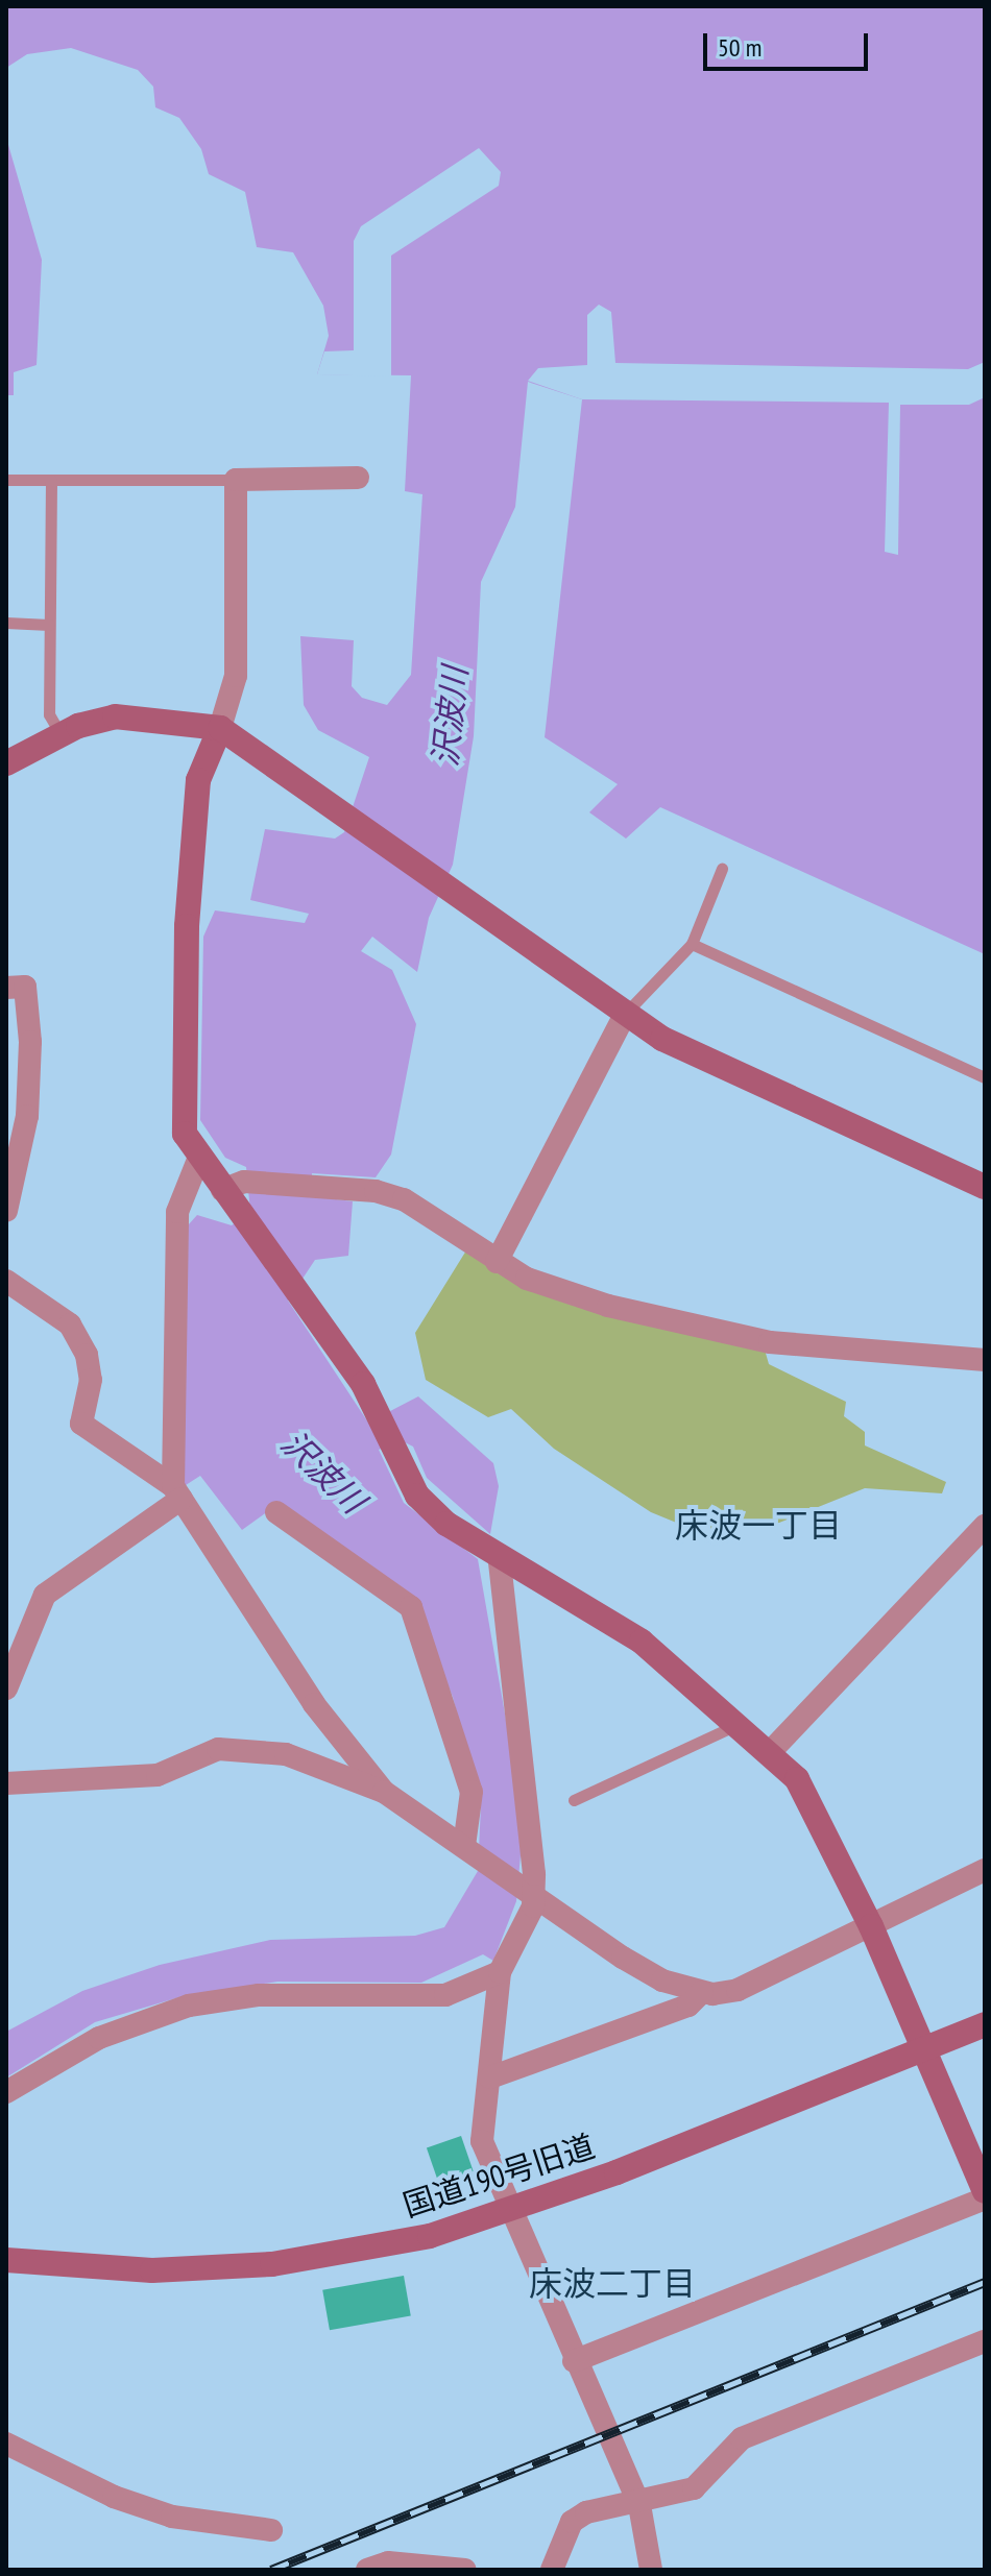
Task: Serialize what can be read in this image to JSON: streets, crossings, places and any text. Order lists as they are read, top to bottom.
{
  "streets": {
    "street": ["国道190号旧道"]
  },
  "districts": ["床波一丁目", "床波二丁目"],
  "water": ["沢波川"],
  "scale_bar": "50 m"
}
